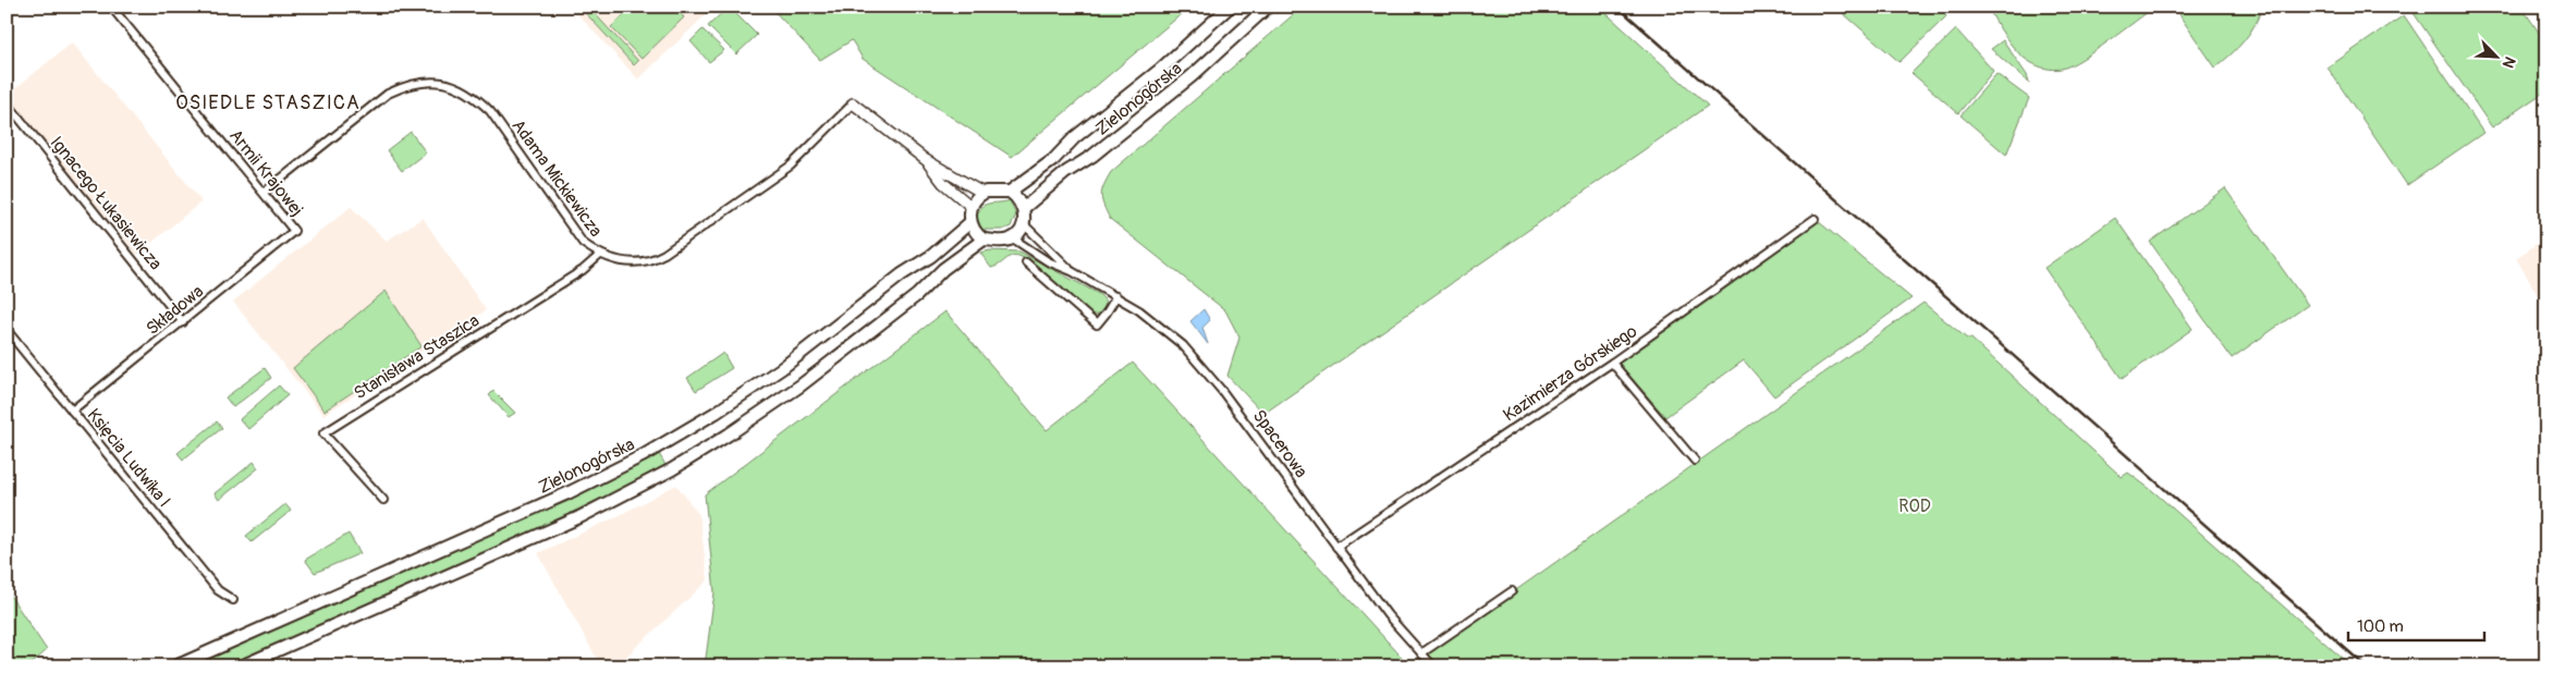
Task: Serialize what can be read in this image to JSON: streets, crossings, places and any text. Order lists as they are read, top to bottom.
{
  "streets": {
    "main road": ["Zielonogórska"],
    "street": [
      "Armii Krajowej",
      "Adama Mickiewicza",
      "Ignacego Łukasiewicza",
      "Składowa",
      "Stanisława Staszica",
      "Kazimierza Górskiego",
      "Spacerowa",
      "Księcia Ludwika I"
    ]
  },
  "crossings": [
    ["Zielonogórska", "Spacerowa"],
    ["Armii Krajowej", "Adama Mickiewicza"],
    ["Armii Krajowej", "Składowa"],
    ["Adama Mickiewicza", "Stanisława Staszica"],
    ["Ignacego Łukasiewicza", "Składowa"],
    ["Składowa", "Księcia Ludwika I"],
    ["Kazimierza Górskiego", "Spacerowa"]
  ],
  "districts": ["OSIEDLE STASZICA"],
  "parks": ["ROD"],
  "scale_bar": "100 m",
  "north": "bottom right"
}
